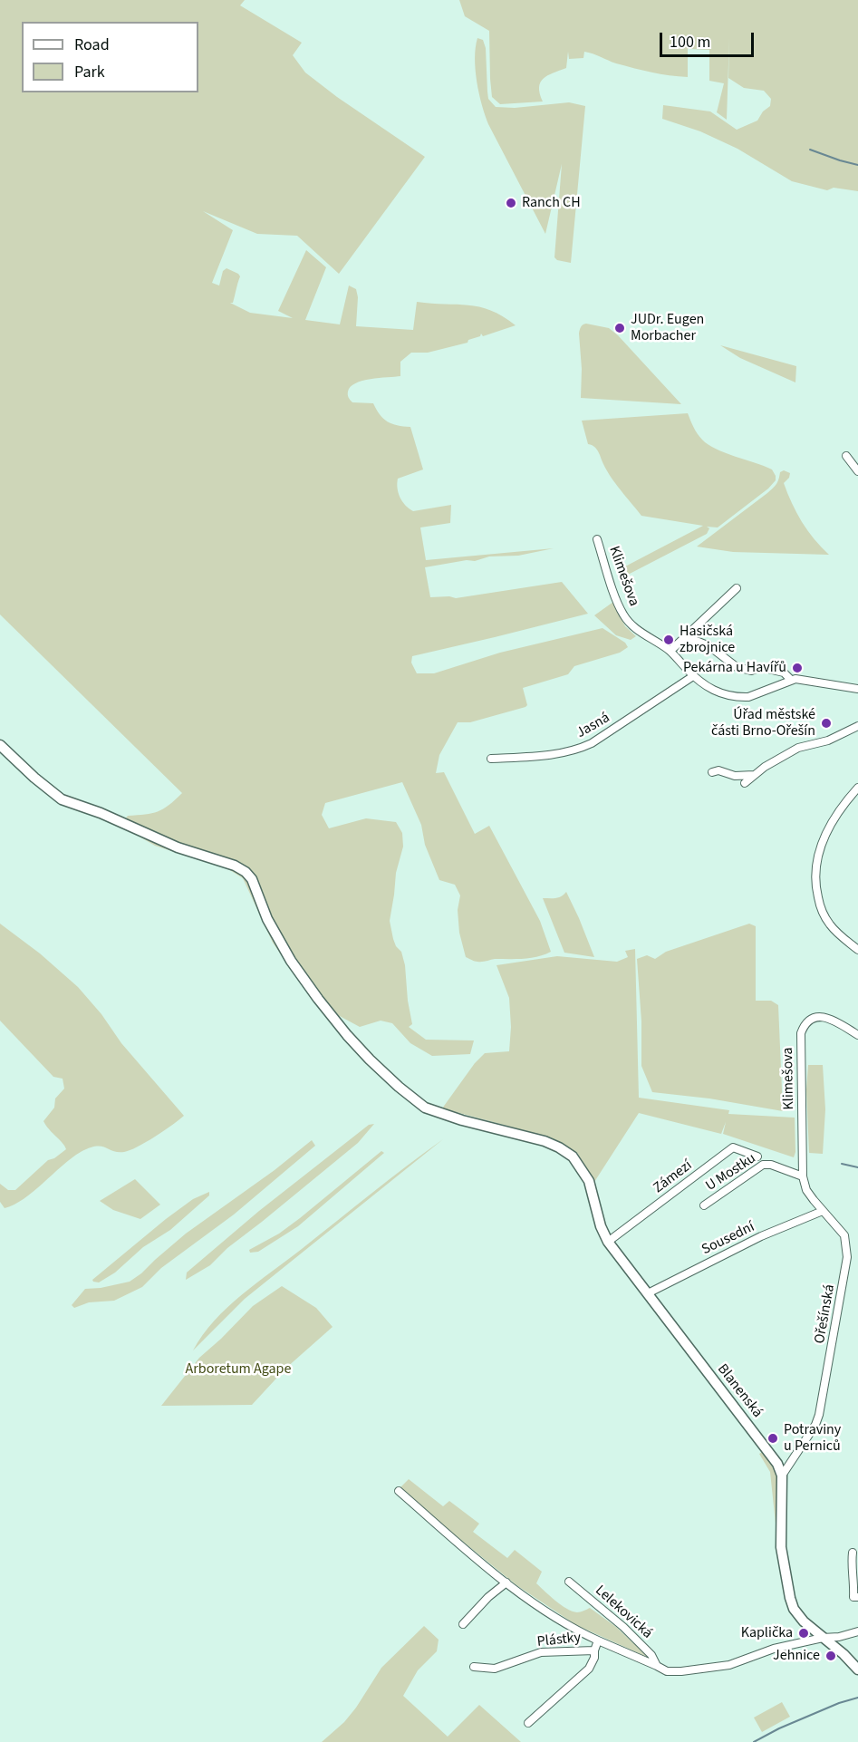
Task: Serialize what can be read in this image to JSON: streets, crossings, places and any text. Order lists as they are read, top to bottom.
{
  "streets": {
    "street": [
      "Klimešova",
      "Jasná",
      "U Mostku",
      "Zámezí",
      "Sousední",
      "Ořešínská",
      "Blanenská",
      "Lelekovická",
      "Plástky"
    ]
  },
  "crossings": [
    ["Klimešova", "Jasná"],
    ["Klimešova", "Ořešínská"],
    ["U Mostku", "Ořešínská"],
    ["Zámezí", "Blanenská"],
    ["Sousední", "Ořešínská"],
    ["Sousední", "Blanenská"],
    ["Ořešínská", "Blanenská"],
    ["Blanenská", "Lelekovická"],
    ["Lelekovická", "Plástky"]
  ],
  "parks": ["Arboretum Agape"],
  "places": [
    "Ranch CH",
    "JUDr. Eugen Morbacher",
    "Hasičská zbrojnice",
    "Pekárna u Havířů",
    "Úřad městské části Brno-Ořešín",
    "Potraviny u Perniců",
    "Kaplička",
    "Jehnice"
  ],
  "legend": ["Road", "Park"],
  "scale_bar": "100 m"
}
